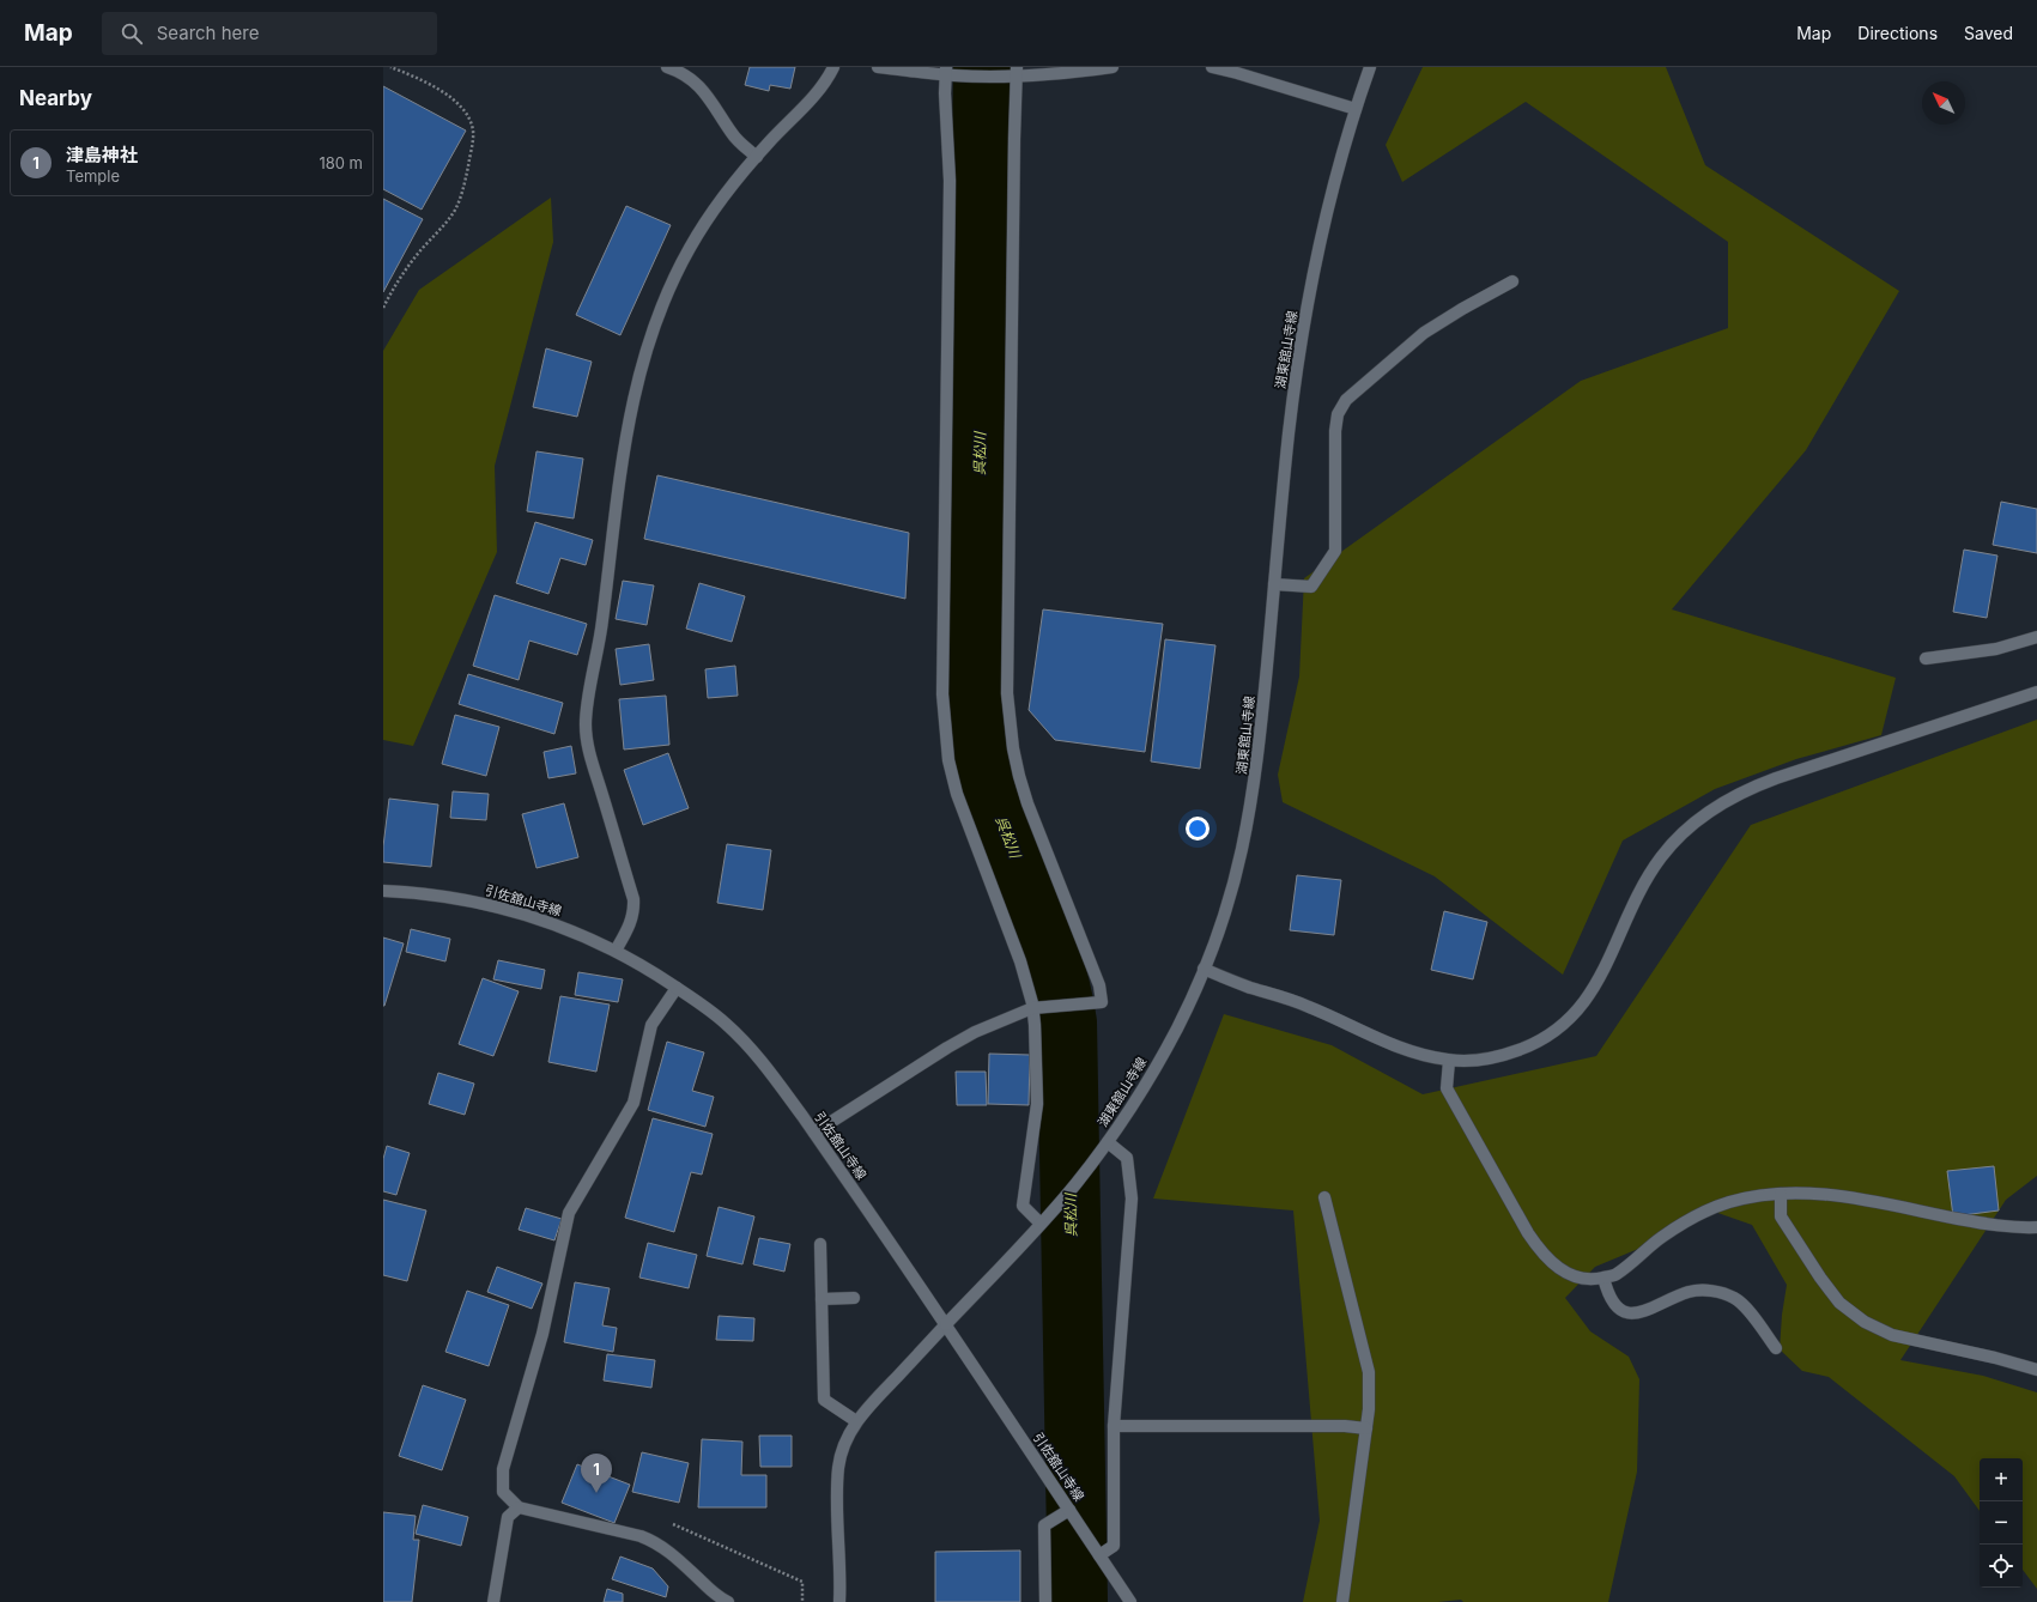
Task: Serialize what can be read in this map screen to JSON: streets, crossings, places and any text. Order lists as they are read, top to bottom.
{
  "streets": {
    "street": ["湖東舘山寺線", "引佐舘山寺線"]
  },
  "crossings": [
    ["湖東舘山寺線", "引佐舘山寺線"]
  ],
  "water": ["呉松川"],
  "north": "top left",
  "page": {
    "header": "Map",
    "search": "Search here",
    "nav": ["Map", "Directions", "Saved"],
    "heading": "Nearby",
    "list": [
      {
        "mark": "1",
        "name": "津島神社",
        "note": "Temple",
        "value": "180 m"
      }
    ],
    "pins": "1",
    "map_buttons": ["+", "−"]
  }
}
